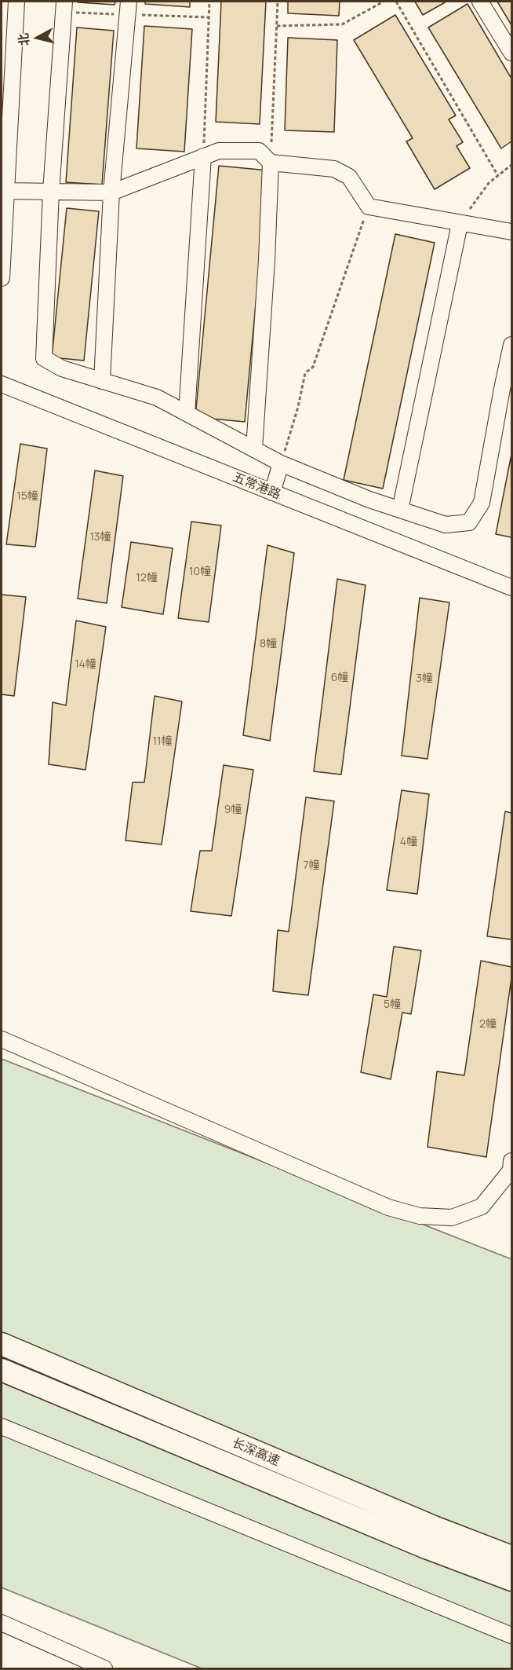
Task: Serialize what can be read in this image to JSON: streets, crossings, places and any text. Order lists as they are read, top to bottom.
{
  "streets": {
    "highway": ["长深高速"],
    "street": ["五常港路"]
  },
  "house_numbers": [
    "15幢",
    "13幢",
    "10幢",
    "12幢",
    "8幢",
    "14幢",
    "6幢",
    "3幢",
    "11幢",
    "9幢",
    "4幢",
    "7幢",
    "5幢",
    "2幢"
  ],
  "north": "left"
}
